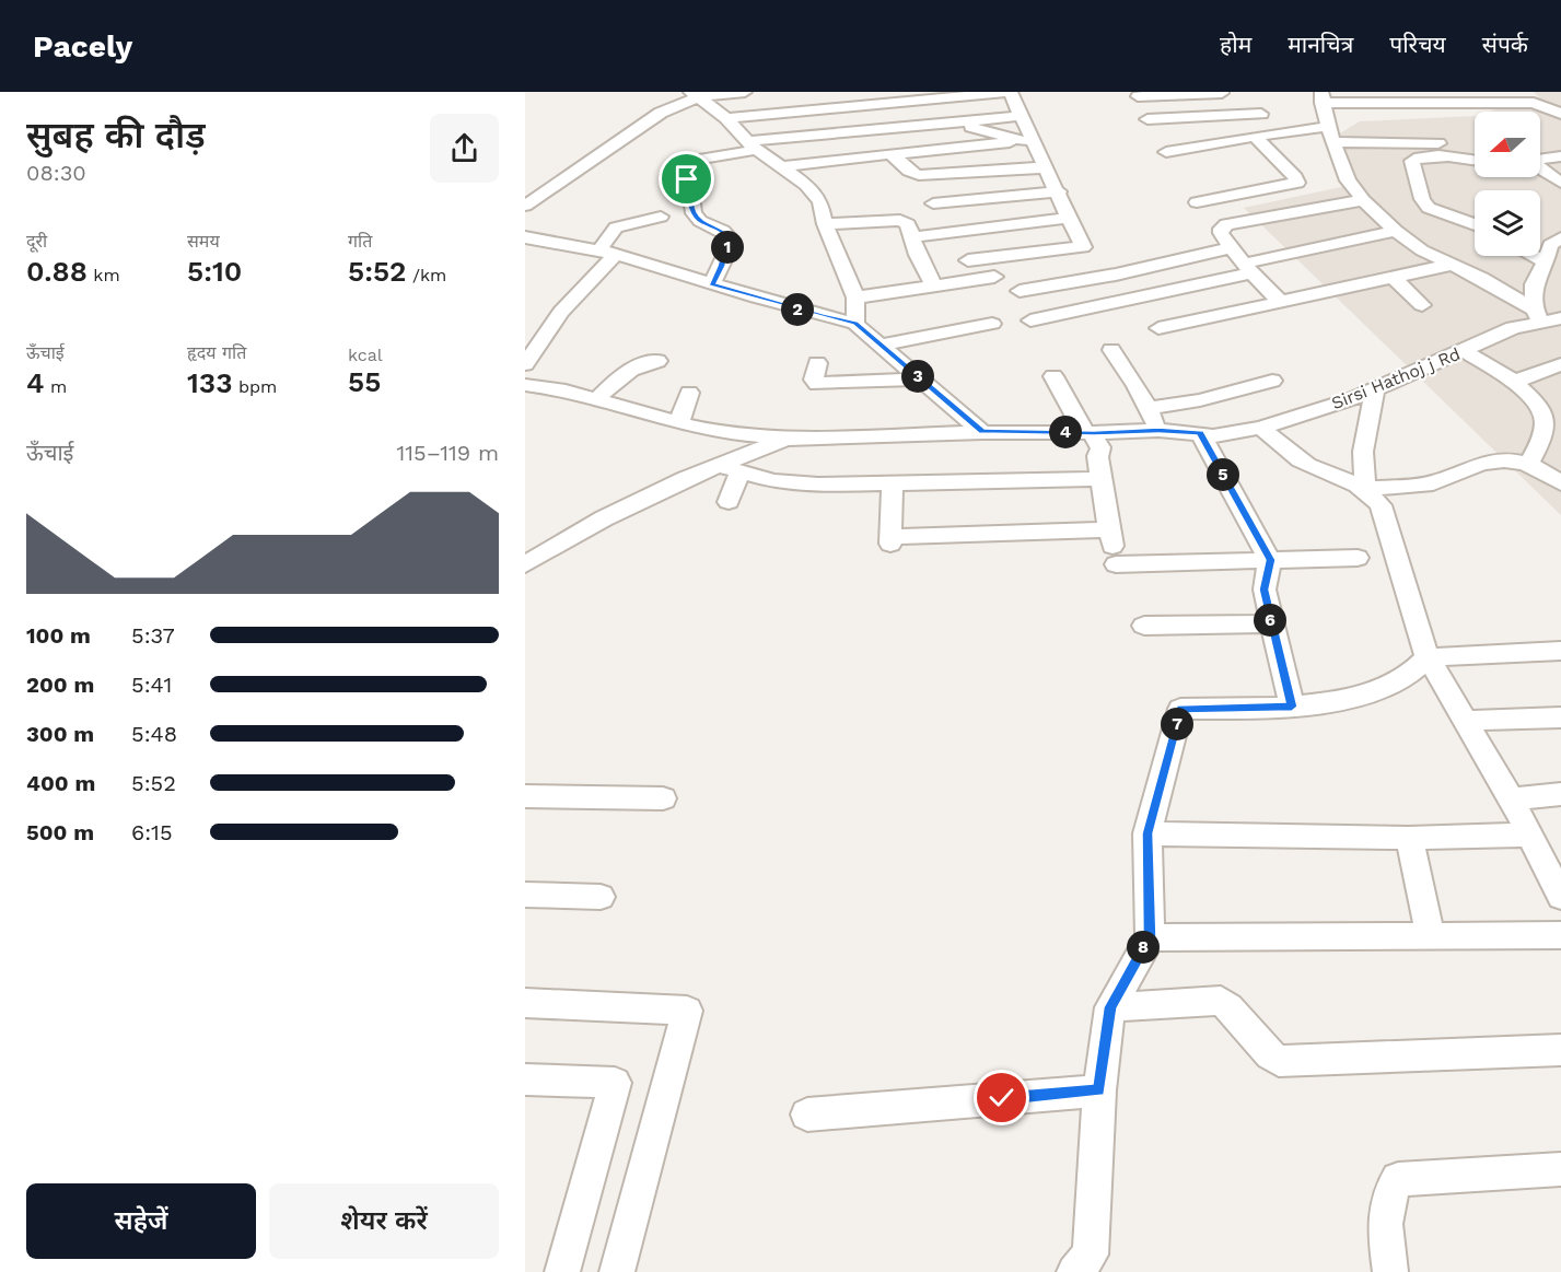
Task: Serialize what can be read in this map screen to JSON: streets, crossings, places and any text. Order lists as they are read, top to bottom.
{
  "streets": {
    "street": ["Sirsi Hathoj j Rd"]
  },
  "north": "left",
  "page": {
    "header": "Pacely",
    "nav": [
      "होम",
      "मानचित्र",
      "परिचय",
      "संपर्क"
    ],
    "heading": ["सुबह की दौड़", "08:30"],
    "stats": [
      ["दूरी", "0.88 km"],
      ["समय", "5:10"],
      ["गति", "5:52 /km"],
      ["ऊँचाई", "4 m"],
      ["हृदय गति", "133 bpm"],
      ["kcal", "55"]
    ],
    "pins": [
      "1",
      "2",
      "3",
      "4",
      "5",
      "6",
      "7",
      "8"
    ],
    "chart": ["ऊँचाई", "115–119 m"],
    "list": [
      {
        "name": "100 m",
        "note": "5:37"
      },
      {
        "name": "200 m",
        "note": "5:41"
      },
      {
        "name": "300 m",
        "note": "5:48"
      },
      {
        "name": "400 m",
        "note": "5:52"
      },
      {
        "name": "500 m",
        "note": "6:15"
      }
    ],
    "buttons": ["सहेजें", "शेयर करें"]
  }
}
